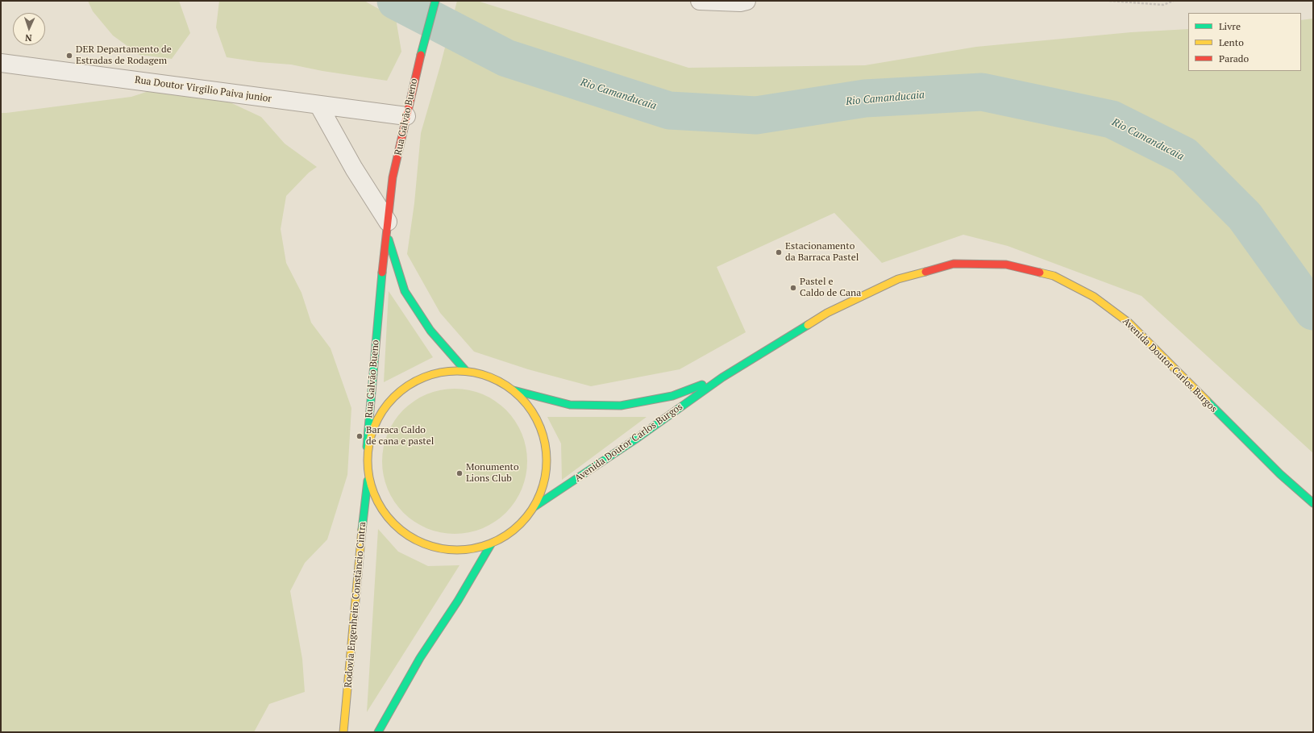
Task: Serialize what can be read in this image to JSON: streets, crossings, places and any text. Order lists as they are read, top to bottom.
{
  "streets": {
    "main road": ["Rua Galvão Bueno", "Avenida Doutor Carlos Burgos", "Rodovia Engenheiro Constâncio Cintra"],
    "street": ["Rua Doutor Virgilio Paiva junior"]
  },
  "crossings": [
    ["Rua Doutor Virgilio Paiva junior", "Rua Galvão Bueno"]
  ],
  "water": ["Rio Camanducaia"],
  "places": [
    "DER Departamento de Estradas de Rodagem",
    "Estacionamento da Barraca Pastel",
    "Pastel e Caldo de Cana",
    "Barraca Caldo de cana e pastel",
    "Monumento Lions Club"
  ],
  "legend": ["Livre", "Lento", "Parado"],
  "north": "bottom"
}
